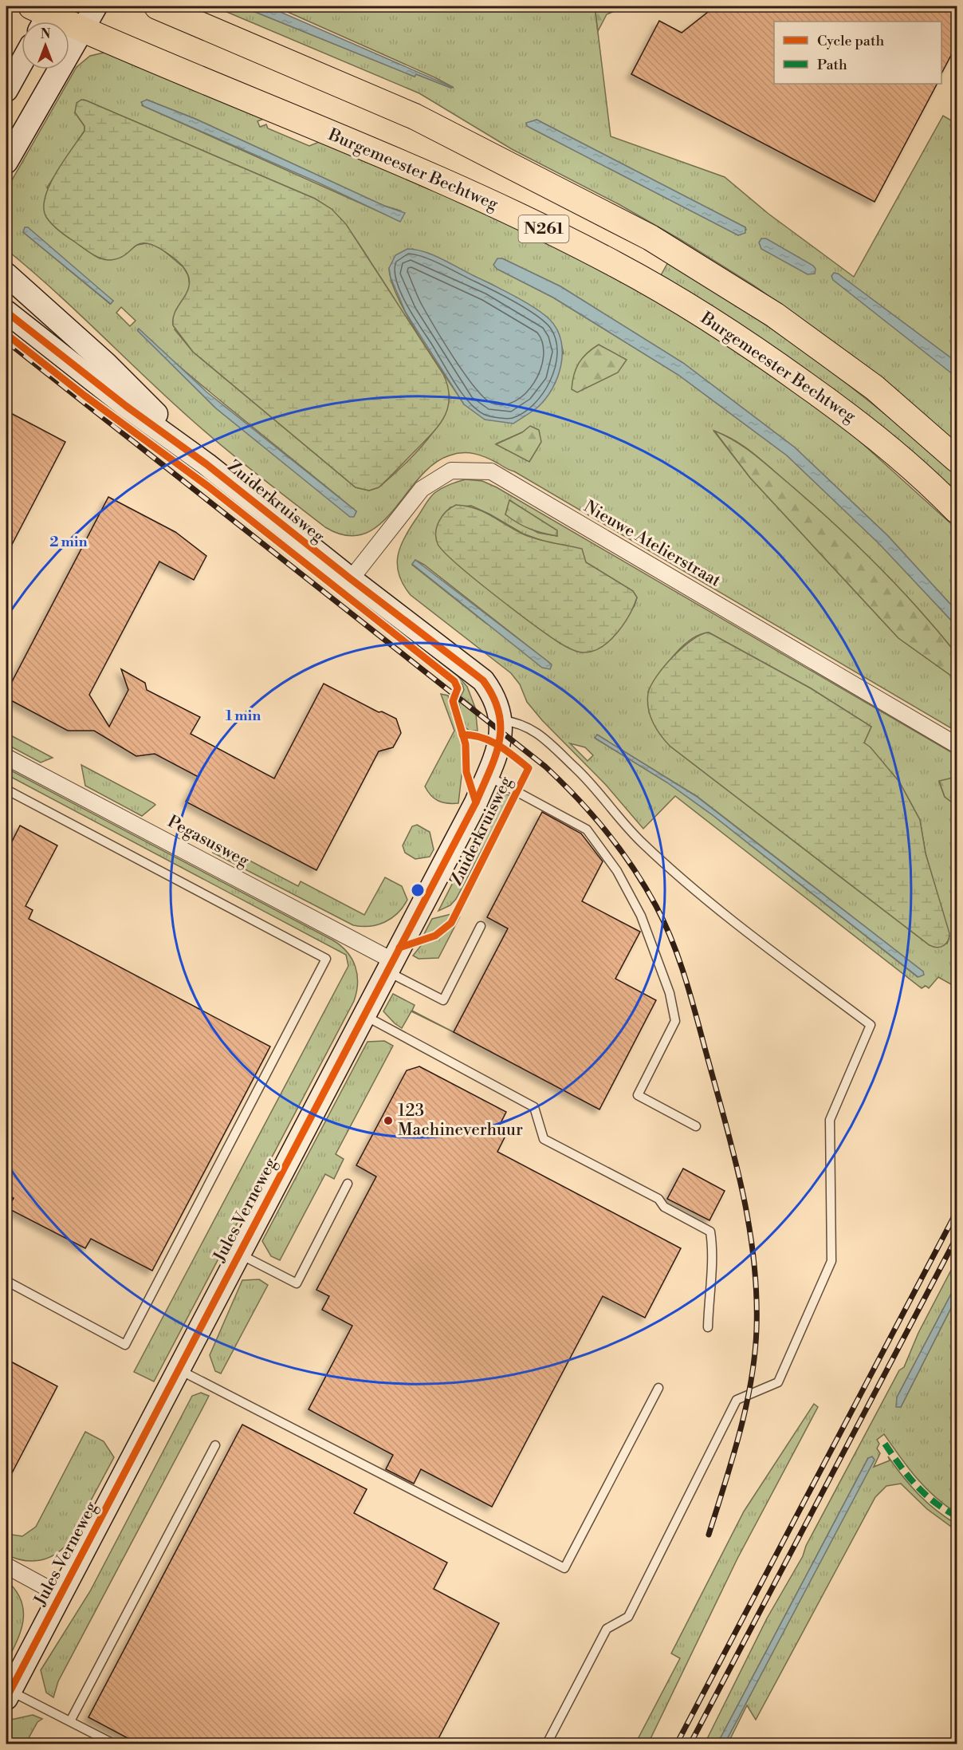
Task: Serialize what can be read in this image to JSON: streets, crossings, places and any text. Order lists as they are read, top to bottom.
{
  "streets": {
    "main road": ["Burgemeester Bechtweg", "N261"],
    "street": [
      "Zuiderkruisweg",
      "Nieuwe Atelierstraat",
      "Pegasusweg",
      "Jules Verneweg"
    ]
  },
  "crossings": [
    ["Zuiderkruisweg", "Nieuwe Atelierstraat"],
    ["Zuiderkruisweg", "Jules Verneweg"],
    ["Pegasusweg", "Jules Verneweg"]
  ],
  "places": ["123 Machineverhuur"],
  "legend": ["Cycle path", "Path"],
  "north": "top",
  "rings": ["2 min", "1 min"]
}
